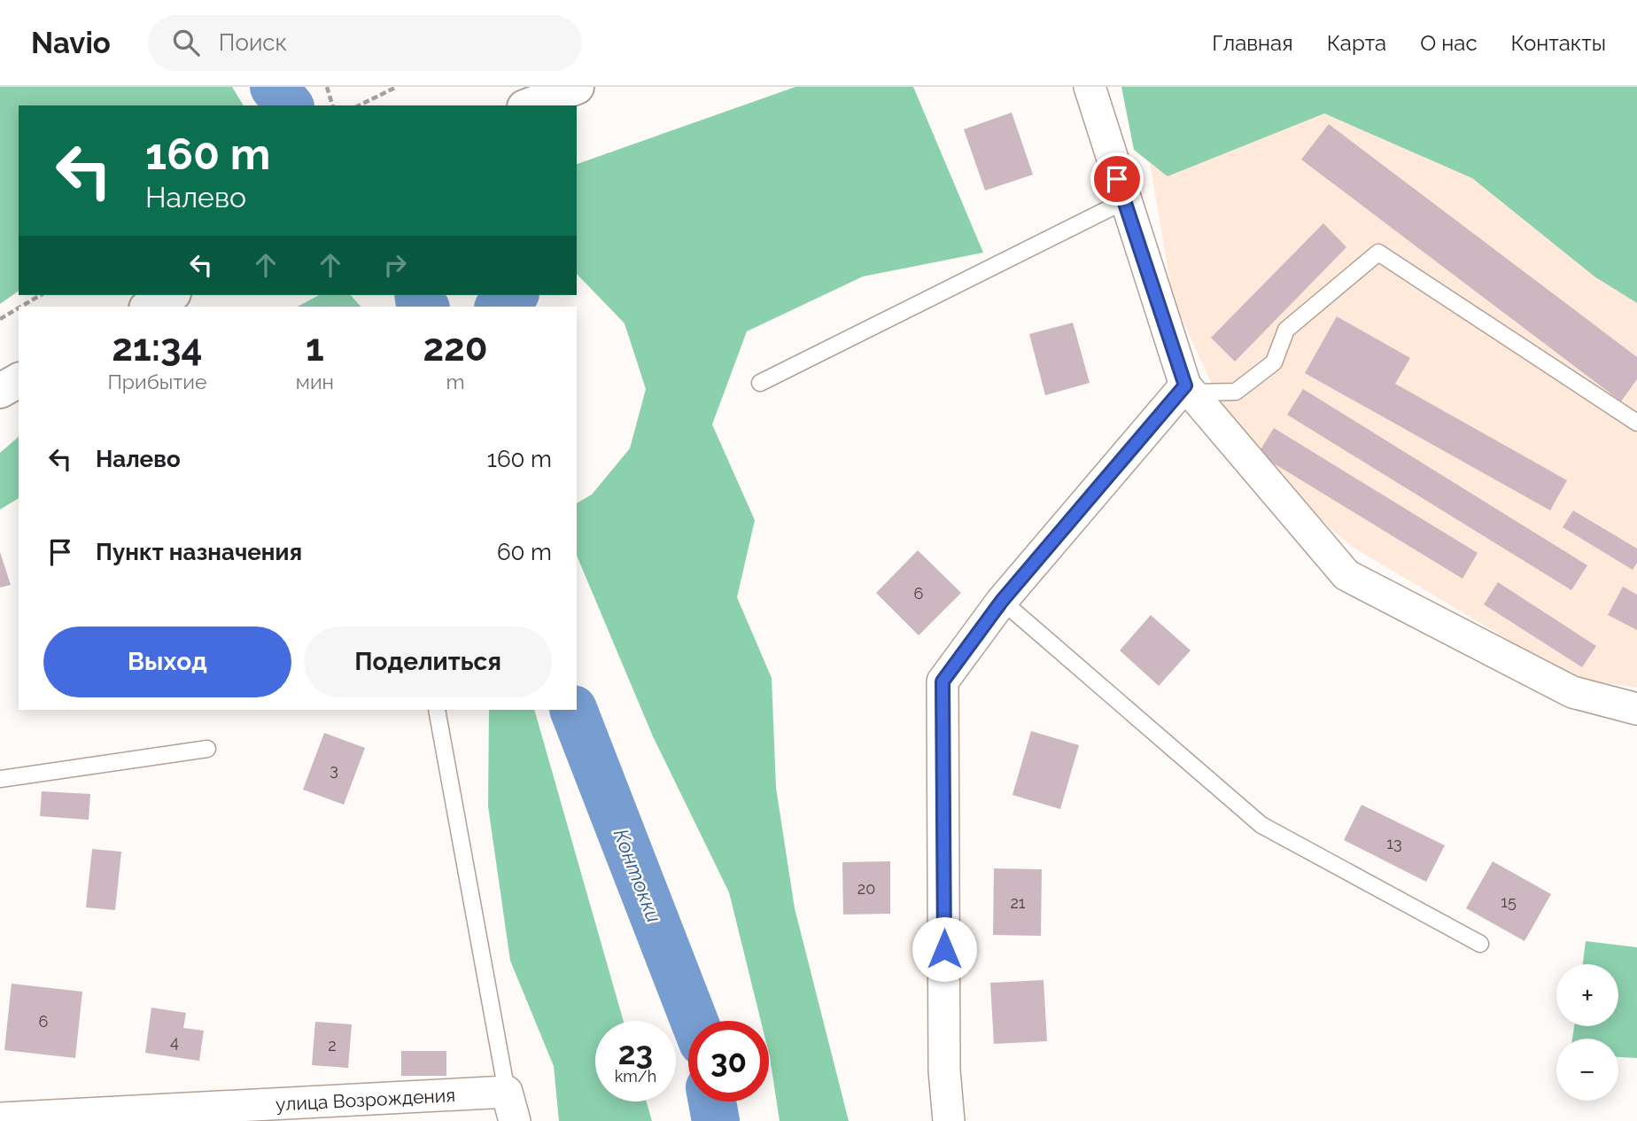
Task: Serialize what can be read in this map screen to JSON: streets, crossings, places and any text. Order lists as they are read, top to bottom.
{
  "streets": {
    "street": ["улица Возрождения"]
  },
  "water": ["Контокки"],
  "house_numbers": [
    "6",
    "3",
    "13",
    "20",
    "15",
    "21",
    "6",
    "4",
    "2"
  ],
  "page": {
    "header": "Navio",
    "search": "Поиск",
    "nav": [
      "Главная",
      "Карта",
      "О нас",
      "Контакты"
    ],
    "turn": ["160 m", "Налево"],
    "eta": [
      "21:34",
      "Прибытие",
      "1",
      "мин",
      "220",
      "m"
    ],
    "list": [
      {
        "name": "Налево",
        "value": "160 m"
      },
      {
        "name": "Пункт назначения",
        "value": "60 m"
      }
    ],
    "buttons": ["Выход", "Поделиться"],
    "map_buttons": ["+", "−"],
    "speed": "23 km/h",
    "limit": "30"
  }
}
